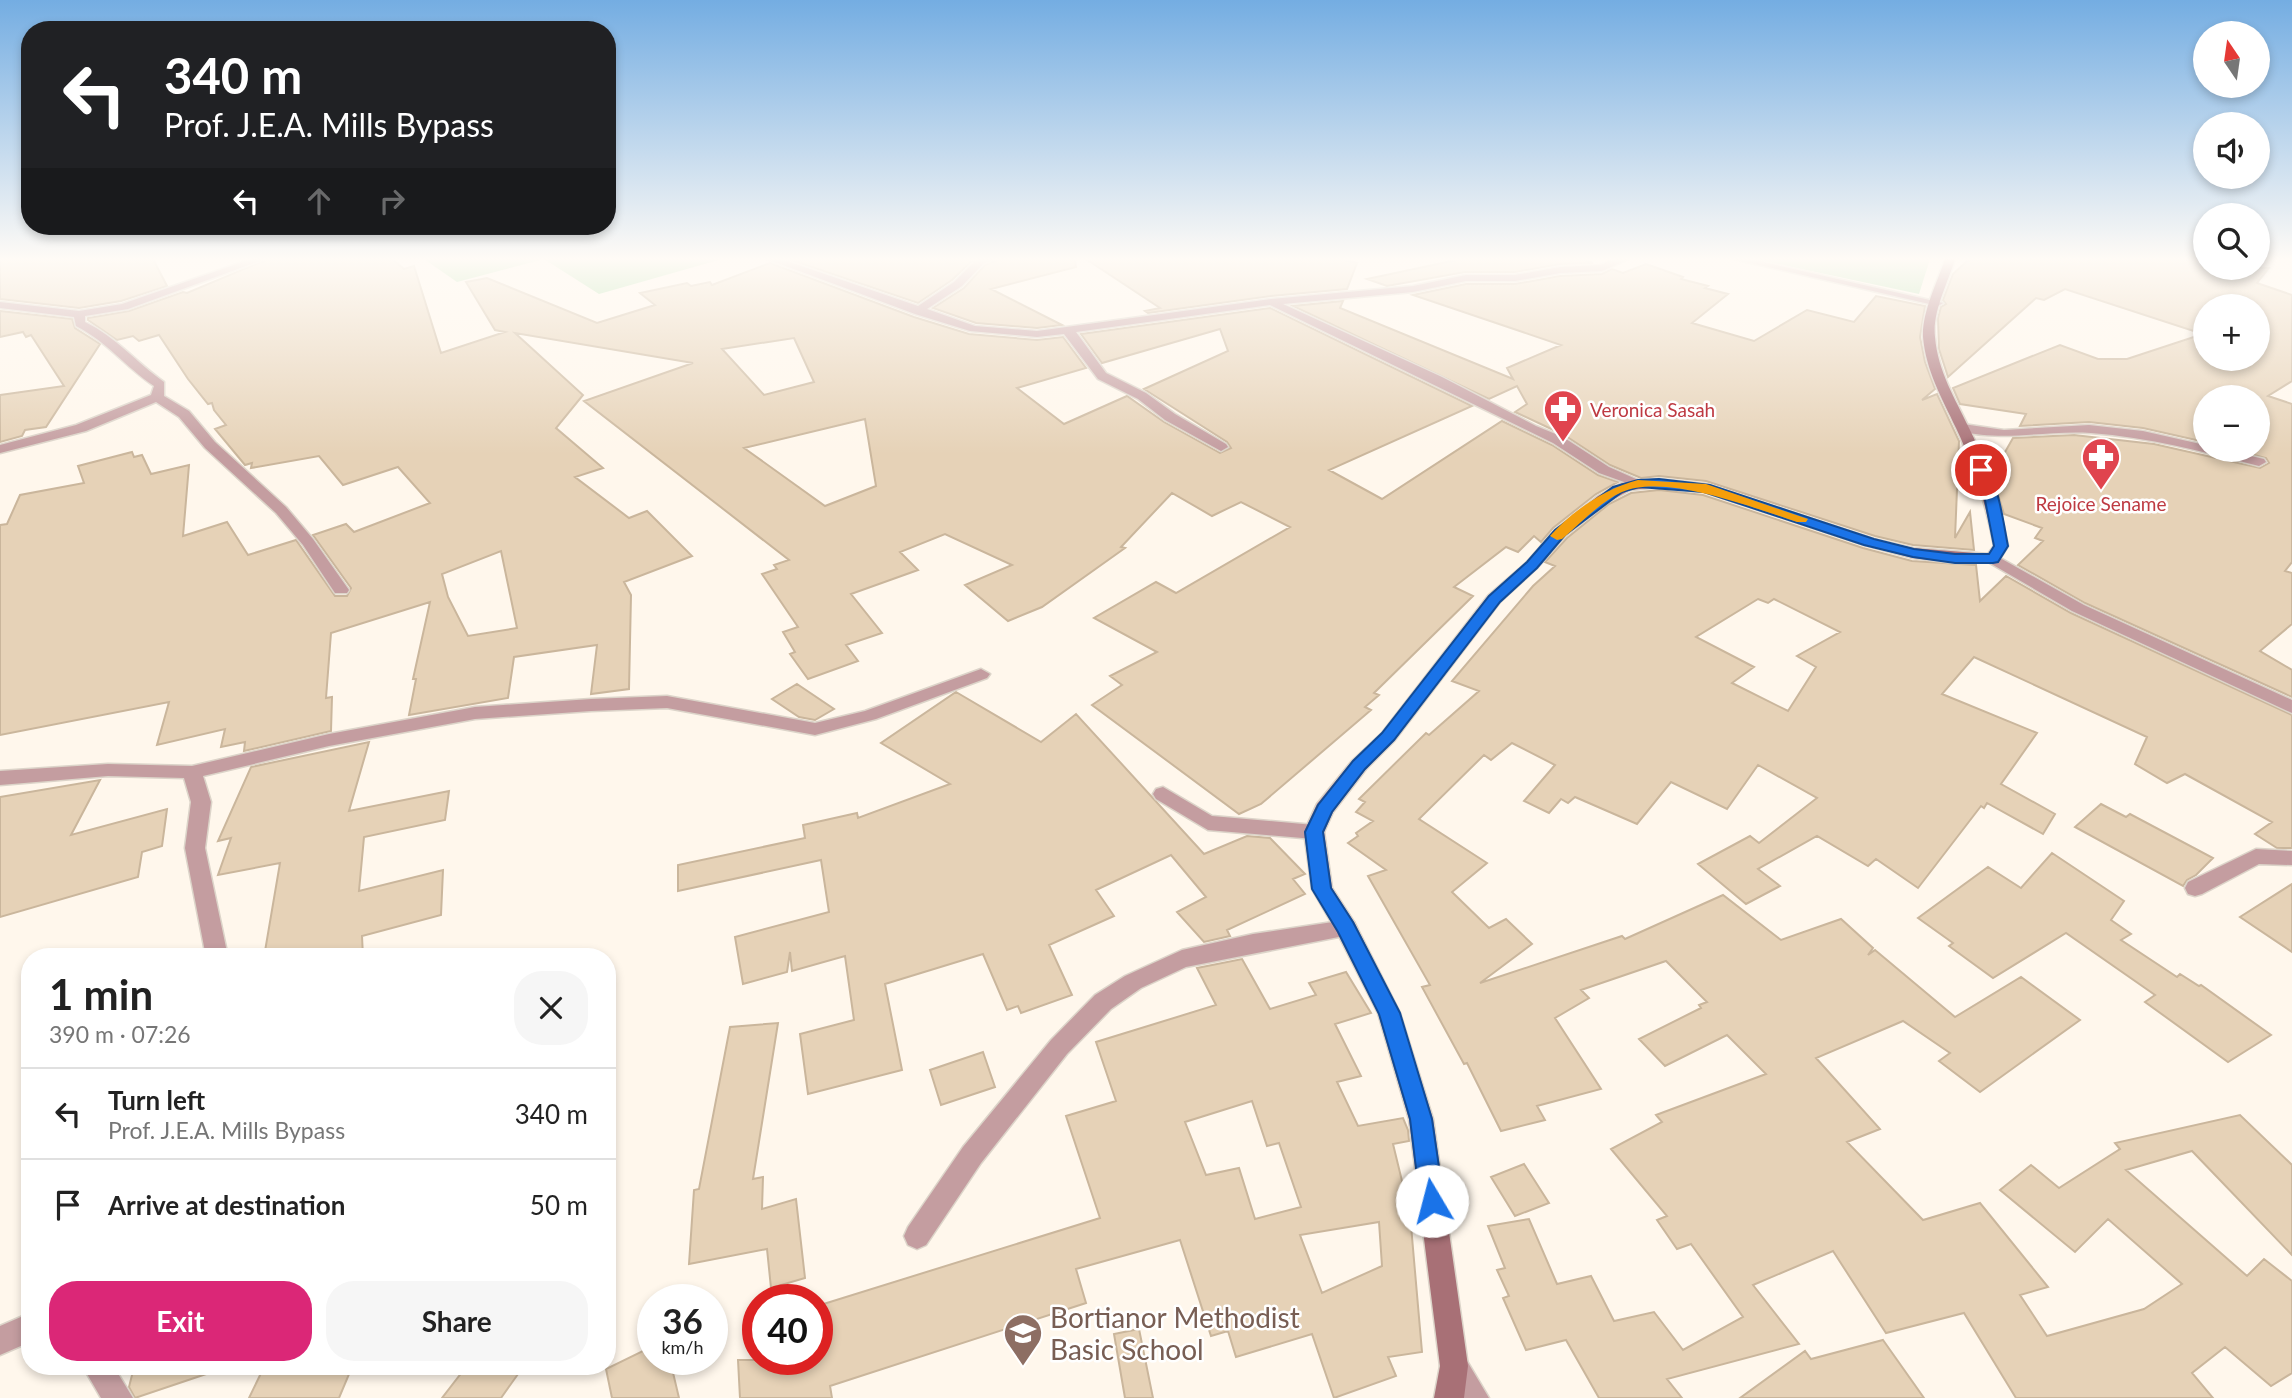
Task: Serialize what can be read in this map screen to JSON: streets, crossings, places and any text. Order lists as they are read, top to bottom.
{
  "places": {
    "pharmacy": ["Veronica Sasah", "Rejoice Sename"],
    "school or university": ["Bortianor Methodist Basic School"]
  },
  "north": "top",
  "page": {
    "map_buttons": ["+", "−"],
    "turn": ["340 m", "Prof. J.E.A. Mills Bypass"],
    "heading": ["1 min", "390 m · 07:26"],
    "list": [
      {
        "name": "Turn left",
        "note": "Prof. J.E.A. Mills Bypass",
        "value": "340 m"
      },
      {
        "name": "Arrive at destination",
        "value": "50 m"
      }
    ],
    "buttons": ["Exit", "Share"],
    "speed": "36 km/h",
    "limit": "40"
  }
}
